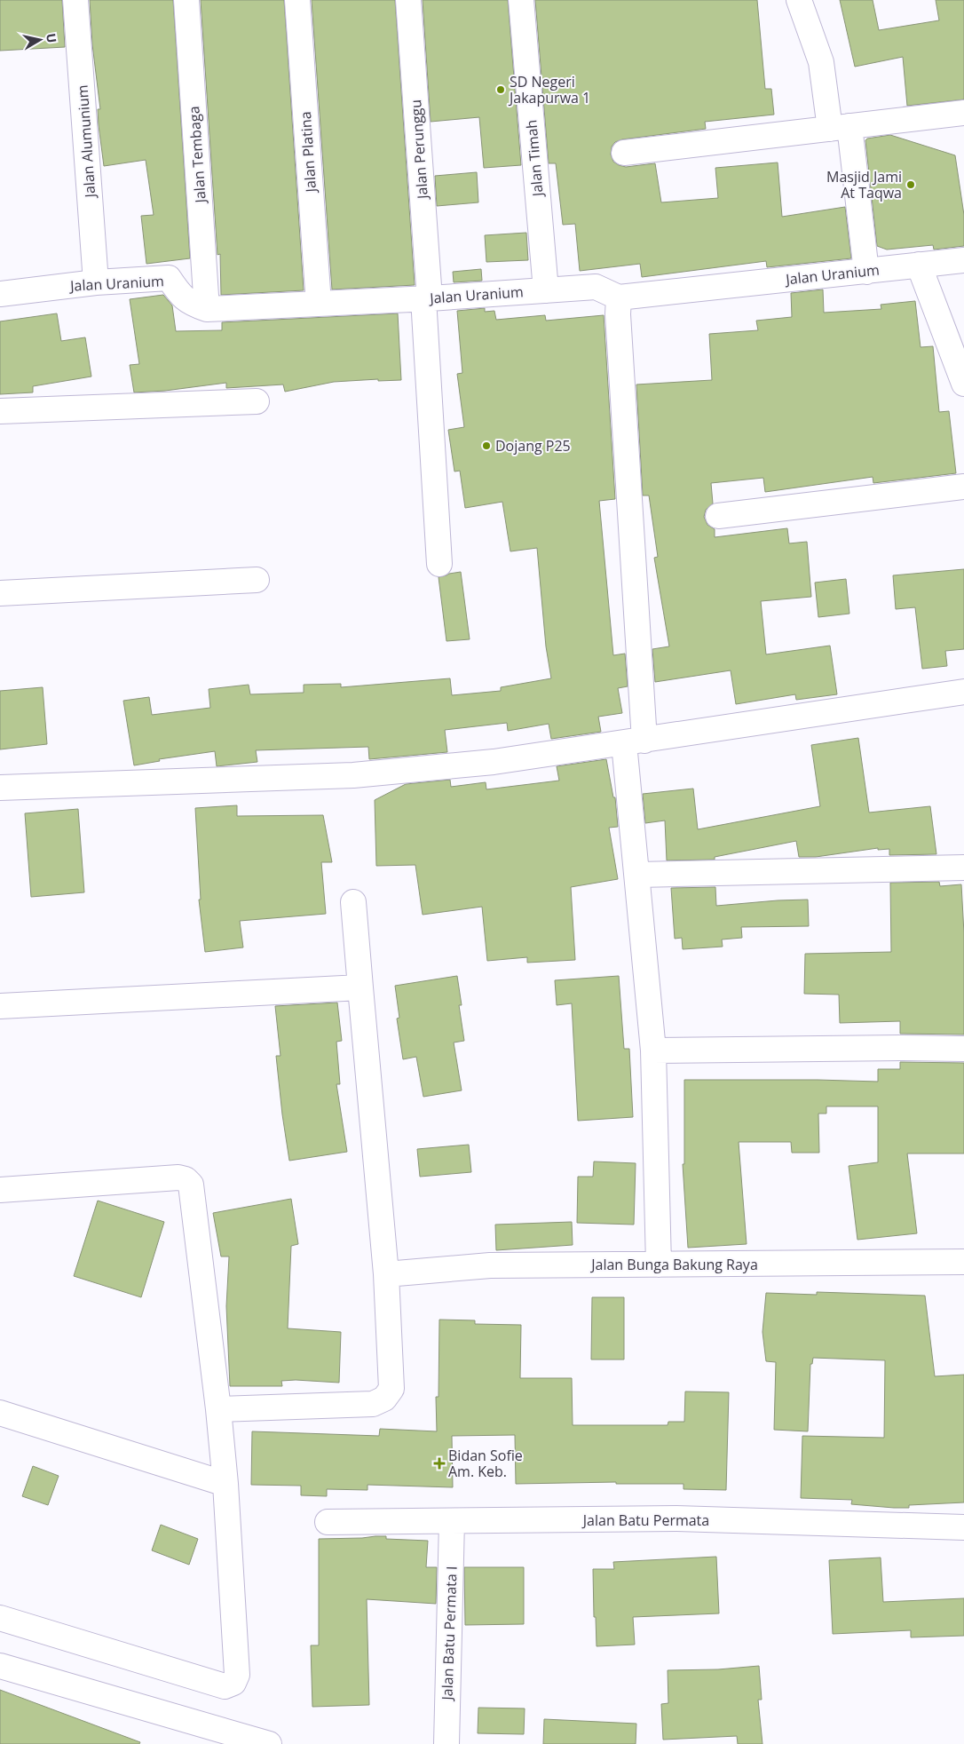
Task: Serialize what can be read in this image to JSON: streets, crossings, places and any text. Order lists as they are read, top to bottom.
{
  "streets": {
    "street": [
      "Jalan Alumunium",
      "Jalan Perunggu",
      "Jalan Platina",
      "Jalan Tembaga",
      "Jalan Timah",
      "Jalan Uranium",
      "Jalan Bunga Bakung Raya",
      "Jalan Batu Permata",
      "Jalan Batu Permata I"
    ]
  },
  "crossings": [
    ["Jalan Alumunium", "Jalan Uranium"],
    ["Jalan Perunggu", "Jalan Uranium"],
    ["Jalan Platina", "Jalan Uranium"],
    ["Jalan Tembaga", "Jalan Uranium"],
    ["Jalan Timah", "Jalan Uranium"],
    ["Jalan Batu Permata", "Jalan Batu Permata I"]
  ],
  "places": {
    "other": ["SD Negeri Jakapurwa 1", "Masjid Jami At Taqwa", "Dojang P25"],
    "health": ["Bidan Sofie Am. Keb."]
  },
  "north": "right"
}
